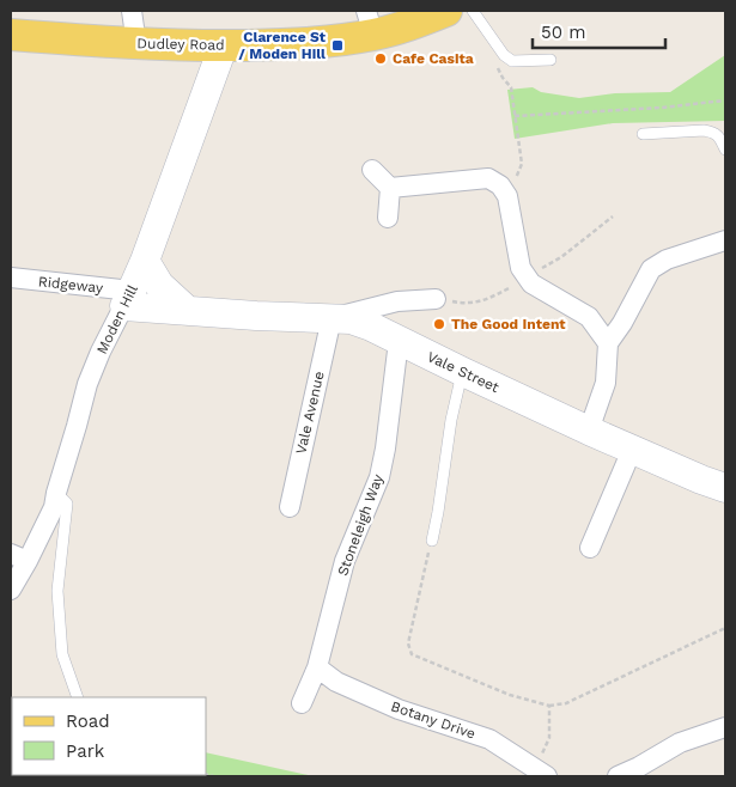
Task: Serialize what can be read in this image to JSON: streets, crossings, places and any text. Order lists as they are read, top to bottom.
{
  "streets": {
    "main road": ["Dudley Road"],
    "street": [
      "Ridgeway",
      "Moden Hill",
      "Vale Street",
      "Vale Avenue",
      "Stoneleigh Way",
      "Botany Drive"
    ]
  },
  "crossings": [
    ["Dudley Road", "Moden Hill"],
    ["Ridgeway", "Moden Hill"],
    ["Ridgeway", "Vale Street"],
    ["Moden Hill", "Vale Street"],
    ["Vale Street", "Vale Avenue"],
    ["Vale Street", "Stoneleigh Way"],
    ["Stoneleigh Way", "Botany Drive"]
  ],
  "places": {
    "transit": ["Clarence St / Moden Hill"],
    "other": ["Cafe Casita", "The Good Intent"]
  },
  "legend": ["Road", "Park"],
  "scale_bar": "50 m"
}
